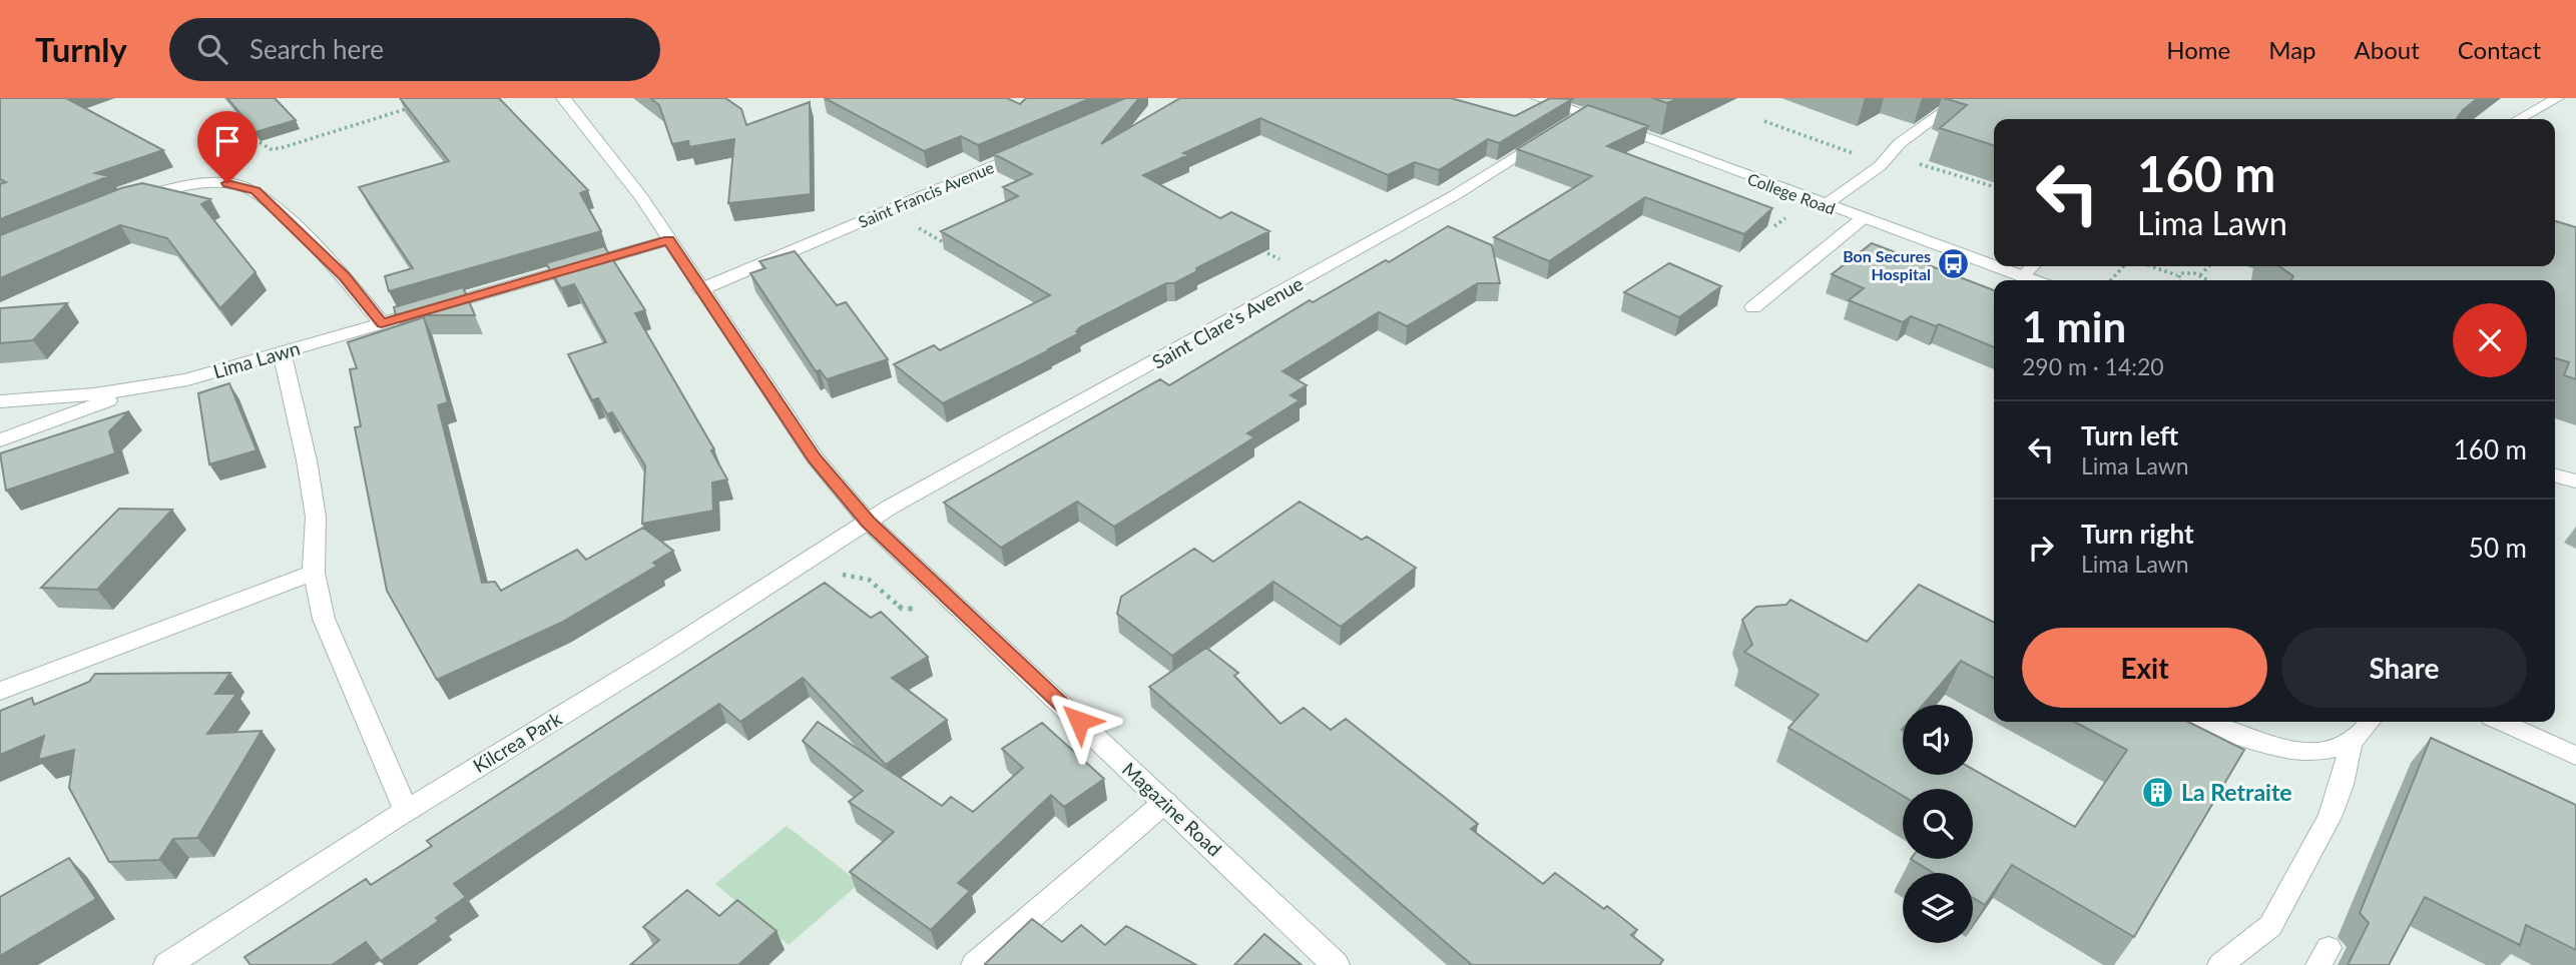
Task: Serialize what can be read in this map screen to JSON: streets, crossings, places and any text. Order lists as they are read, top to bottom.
{
  "streets": {
    "street": [
      "College Road",
      "Saint Francis Avenue",
      "Saint Clare's Avenue",
      "Lima Lawn",
      "Kilcrea Park",
      "Magazine Road"
    ]
  },
  "crossings": [
    ["College Road", "Saint Clare's Avenue"],
    ["Saint Francis Avenue", "Magazine Road"],
    ["Saint Clare's Avenue", "Kilcrea Park"],
    ["Saint Clare's Avenue", "Magazine Road"],
    ["Lima Lawn", "Magazine Road"],
    ["Kilcrea Park", "Magazine Road"]
  ],
  "places": {
    "bus stop": ["Bon Secures Hospital"],
    "building": ["La Retraite"]
  },
  "page": {
    "header": "Turnly",
    "search": "Search here",
    "nav": [
      "Home",
      "Map",
      "About",
      "Contact"
    ],
    "turn": ["160 m", "Lima Lawn"],
    "heading": ["1 min", "290 m · 14:20"],
    "list": [
      {
        "name": "Turn left",
        "note": "Lima Lawn",
        "value": "160 m"
      },
      {
        "name": "Turn right",
        "note": "Lima Lawn",
        "value": "50 m"
      }
    ],
    "buttons": ["Exit", "Share"]
  }
}
